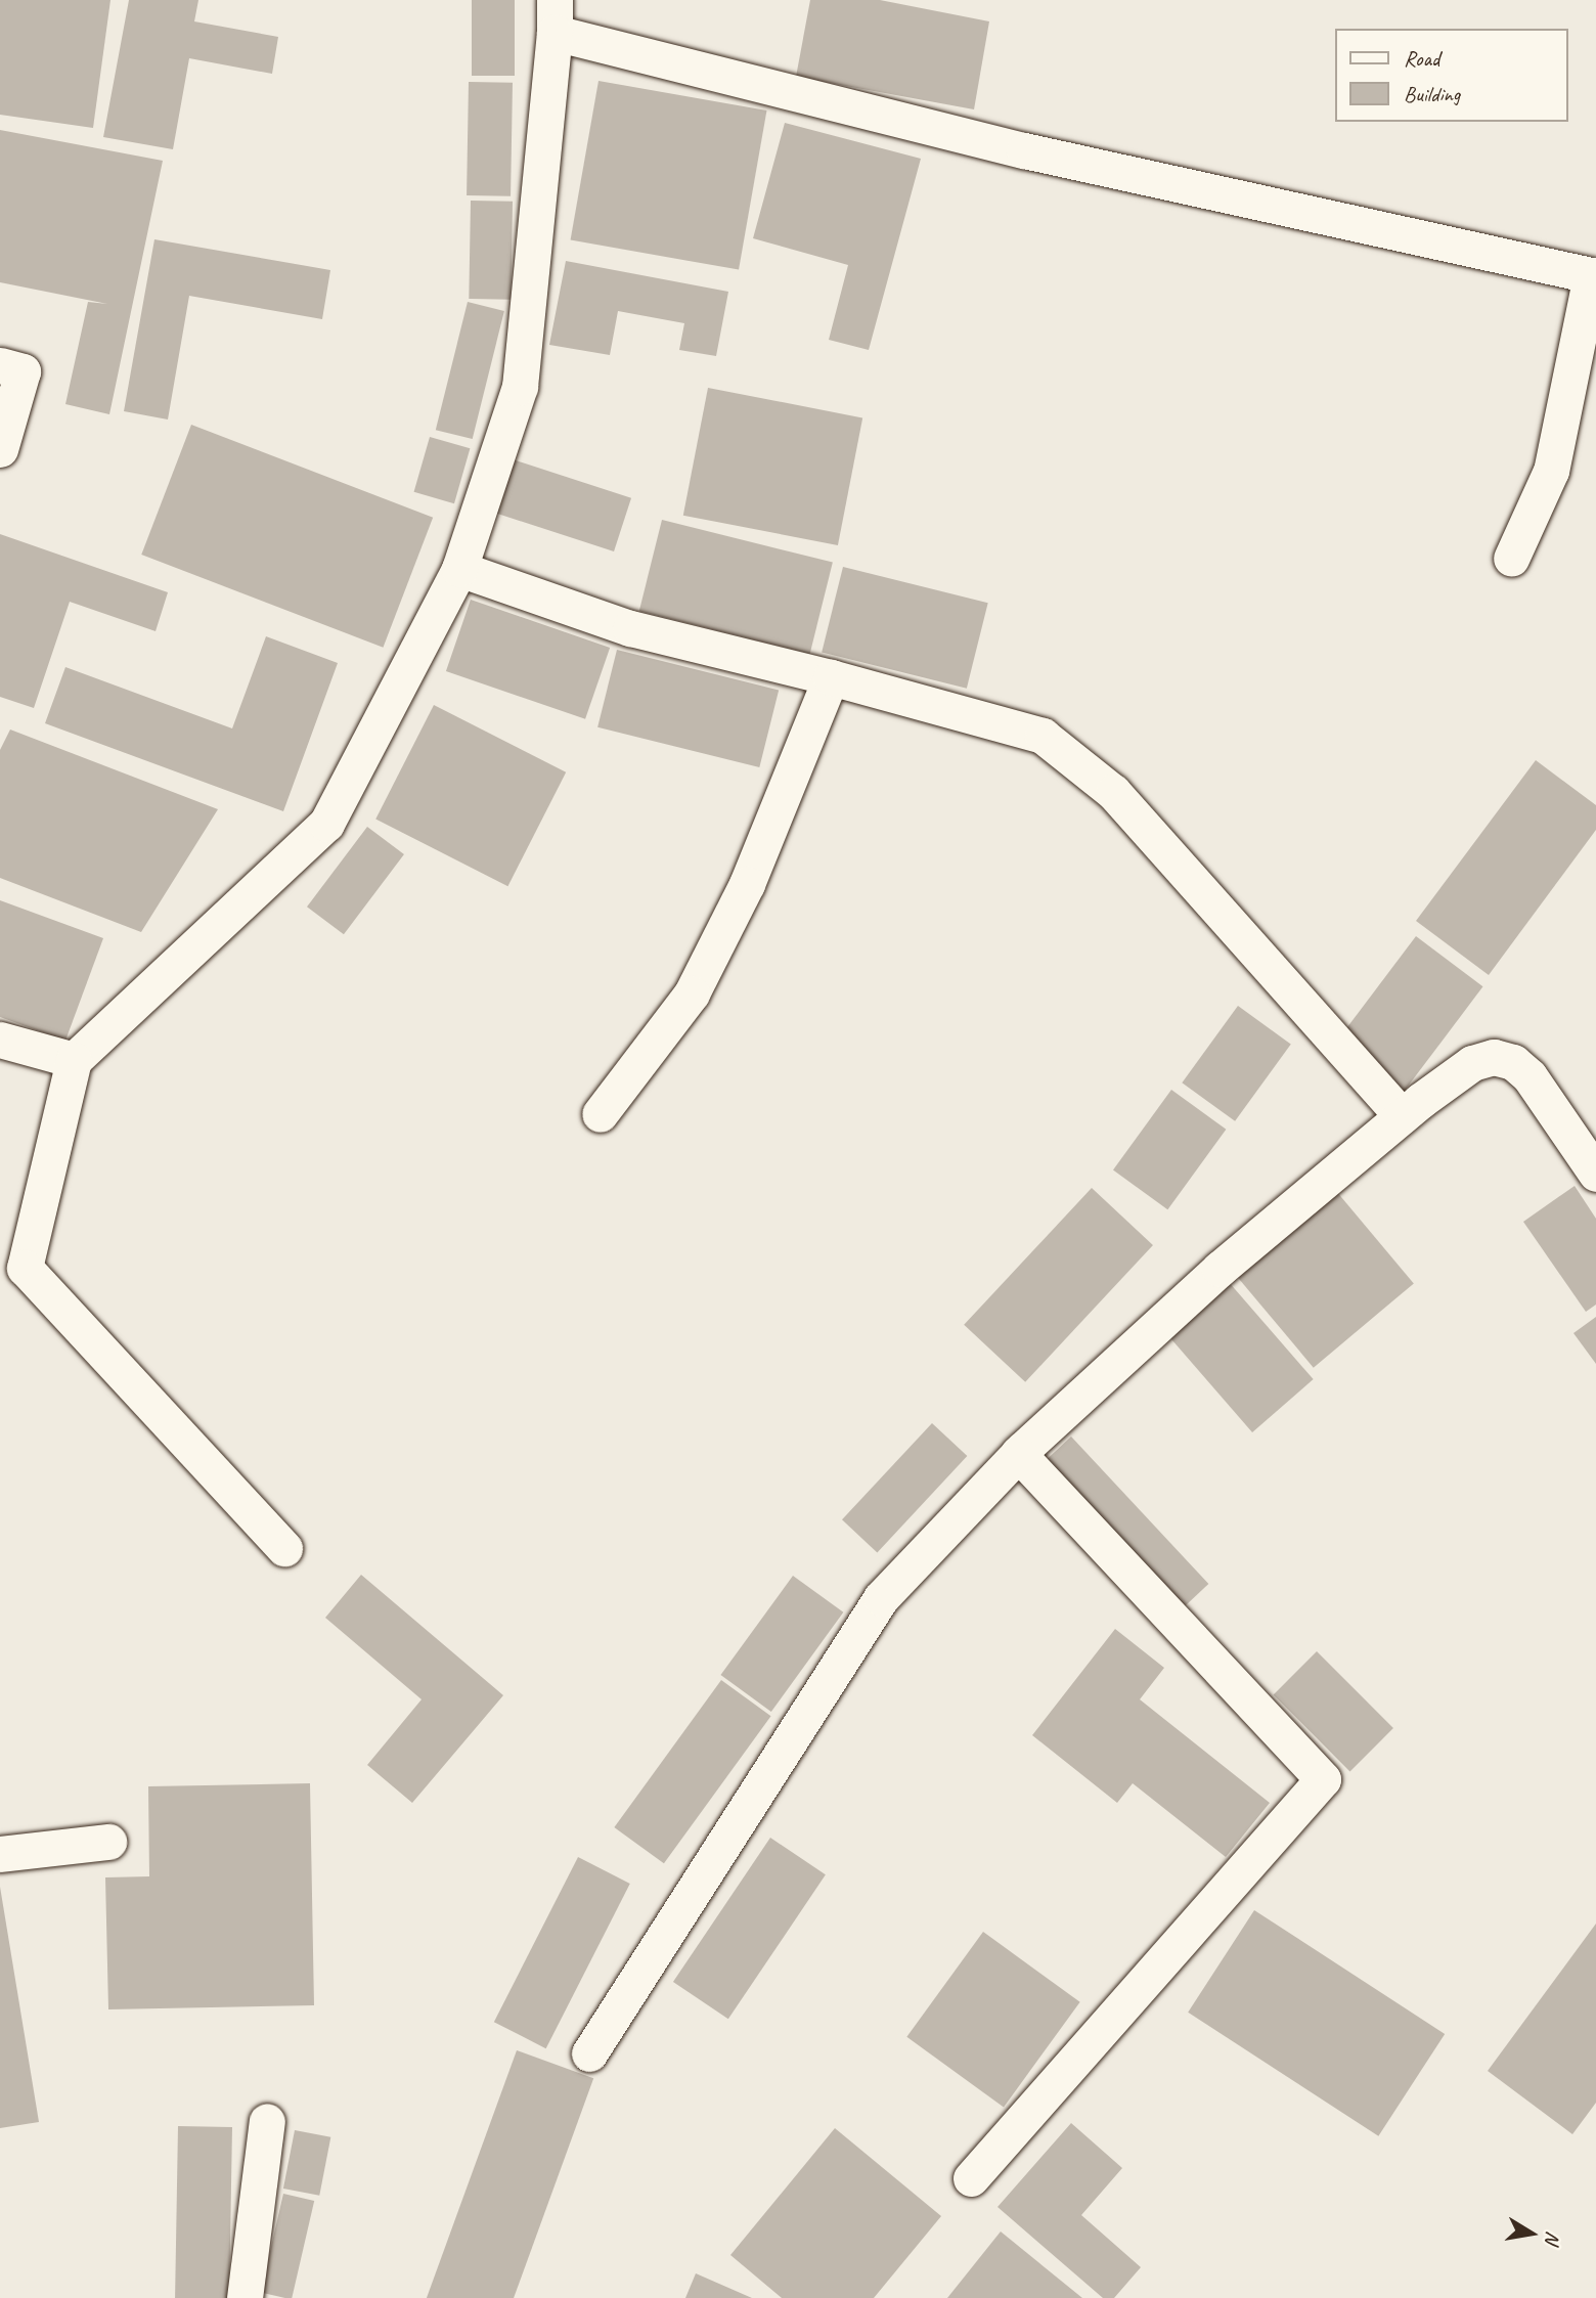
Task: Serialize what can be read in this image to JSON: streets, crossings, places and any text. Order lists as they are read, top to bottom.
{
  "legend": ["Road", "Building"],
  "north": "right"
}
